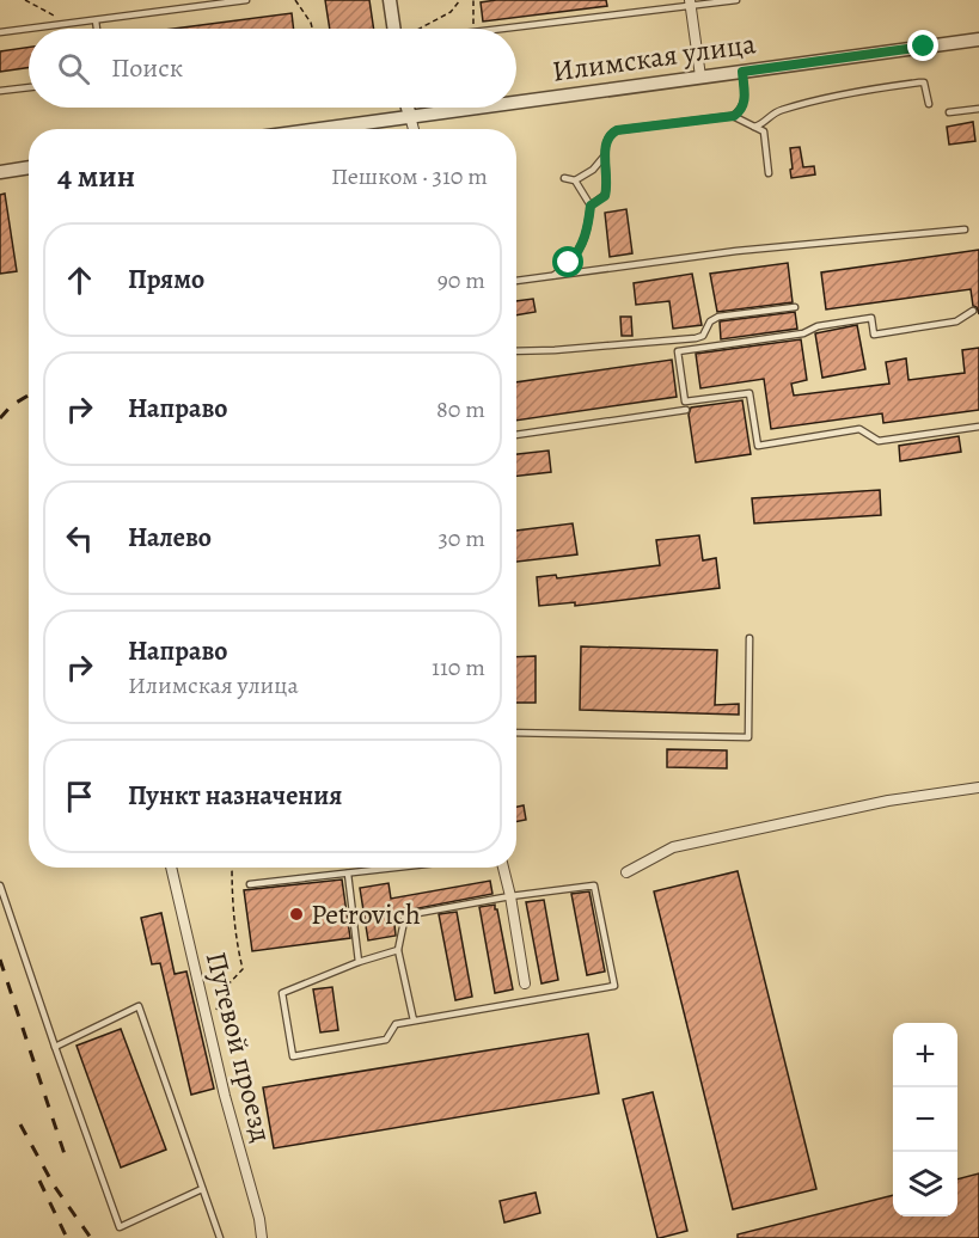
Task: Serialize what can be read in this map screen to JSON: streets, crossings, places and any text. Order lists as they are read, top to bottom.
{
  "streets": {
    "street": ["Илимская улица", "Путевой проезд"]
  },
  "places": ["Petrovich"],
  "page": {
    "search": "Поиск",
    "heading": ["4 мин", "Пешком · 310 m"],
    "list": [
      ["Прямо", "90 m"],
      ["Направо", "80 m"],
      ["Налево", "30 m"],
      ["Направо", "Илимская улица", "110 m"],
      "Пункт назначения"
    ],
    "map_buttons": ["+", "−"]
  }
}
